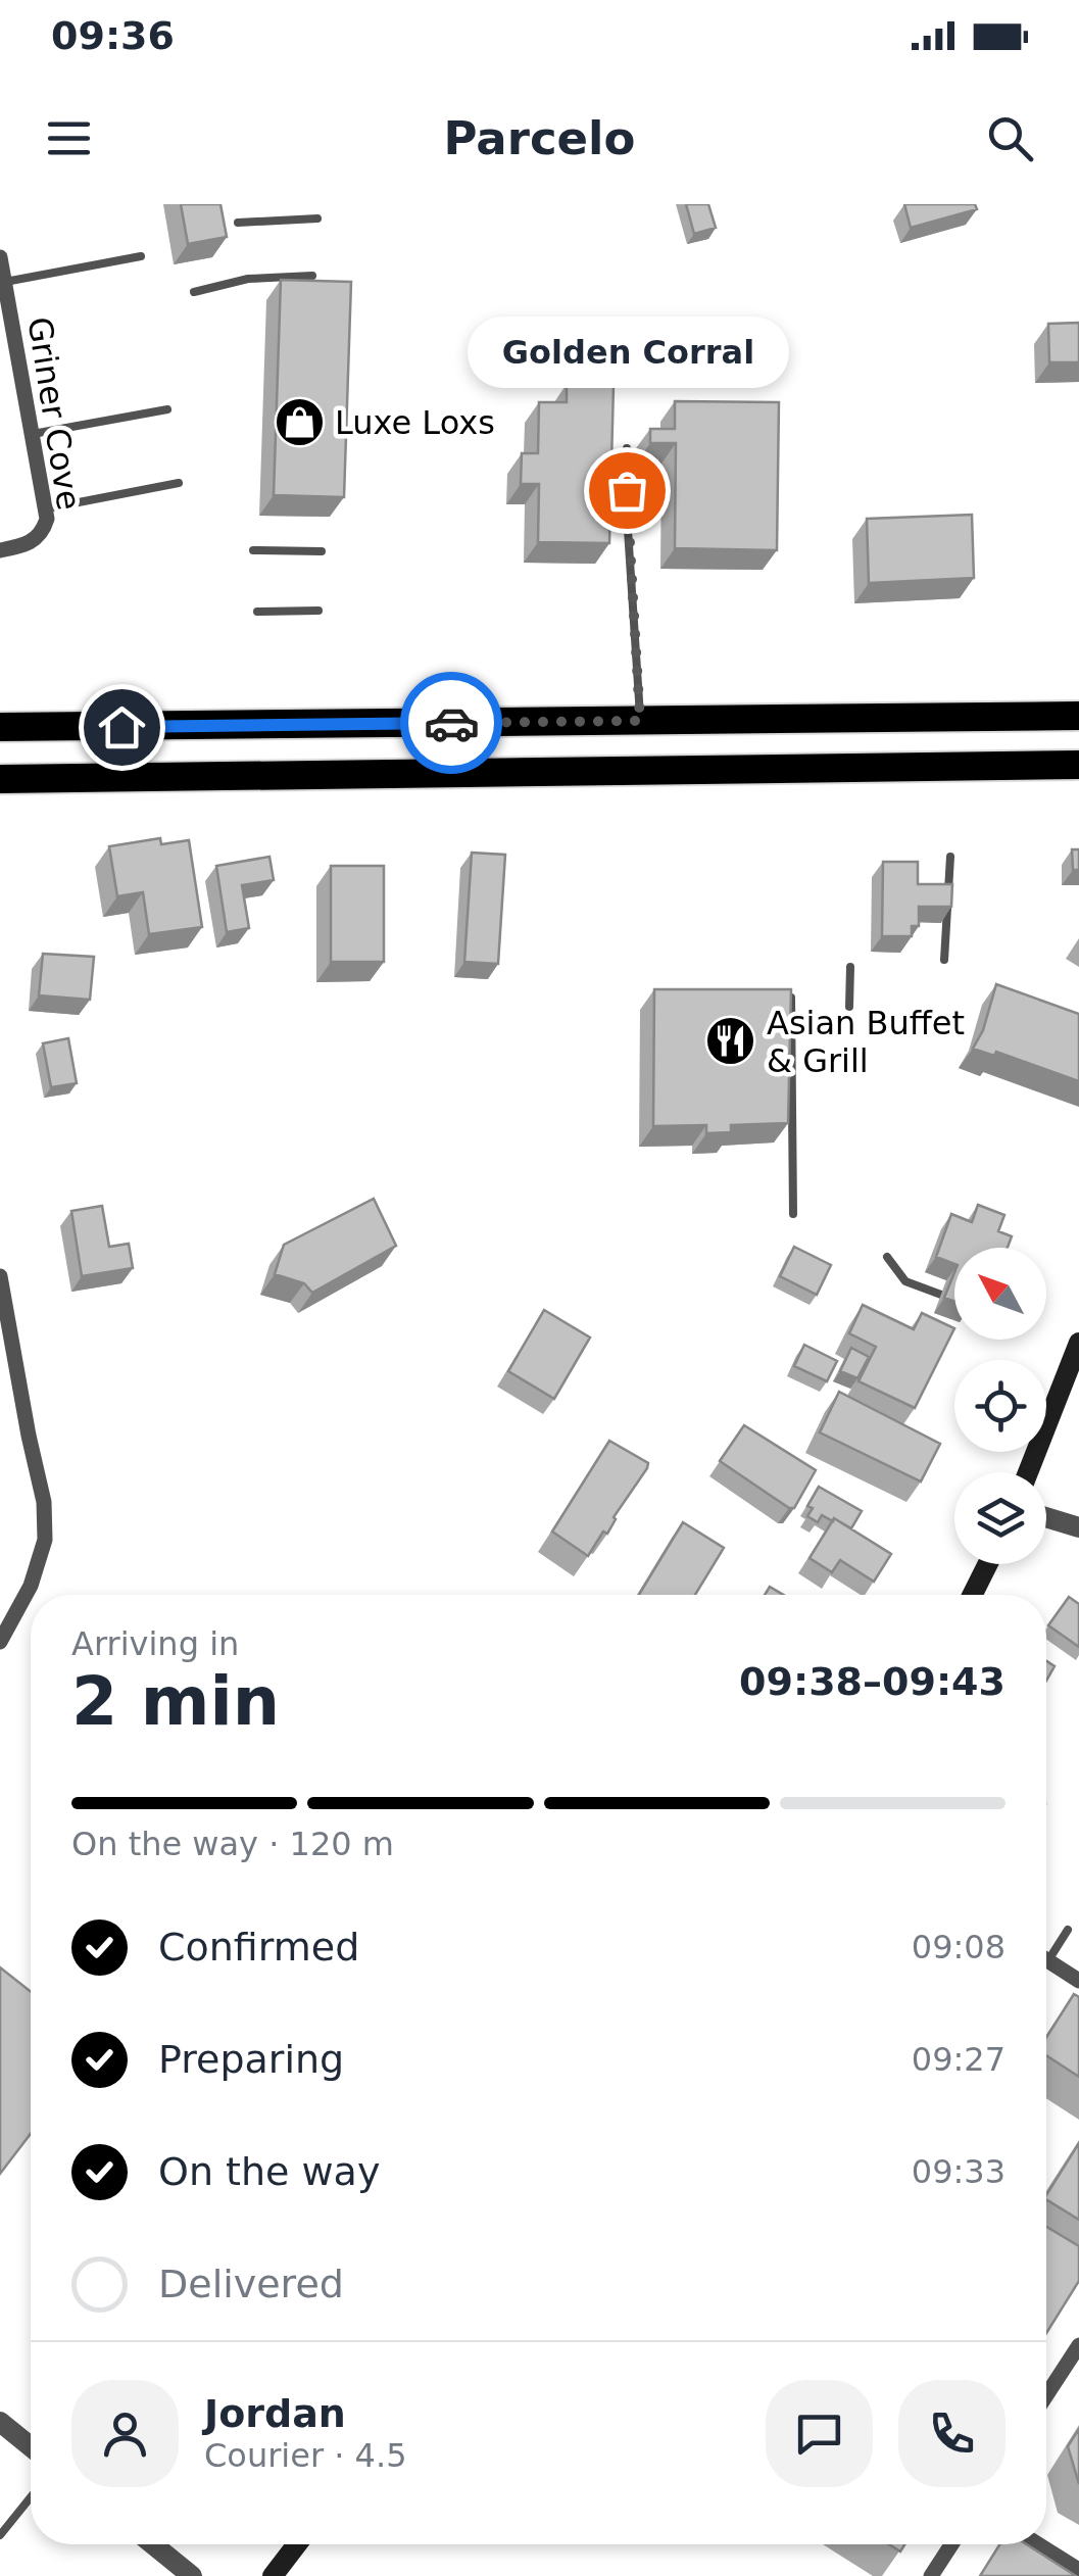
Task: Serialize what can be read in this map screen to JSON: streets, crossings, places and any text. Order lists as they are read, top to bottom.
{
  "streets": {
    "street": ["Griner Cove"]
  },
  "places": {
    "shop": ["Luxe Loxs"],
    "other": ["Golden Corral"],
    "restaurant": ["Asian Buffet & Grill"]
  },
  "north": "top left",
  "page": {
    "status": "09:36",
    "header": "Parcelo",
    "bubble": "Golden Corral",
    "heading": ["2 min", "Arriving in", "09:38–09:43"],
    "panel": ["Jordan", "Courier · 4.5"],
    "bar": "On the way · 120 m",
    "list": [
      ["Confirmed", "09:08"],
      ["Preparing", "09:27"],
      ["On the way", "09:33"],
      "Delivered"
    ]
  }
}
